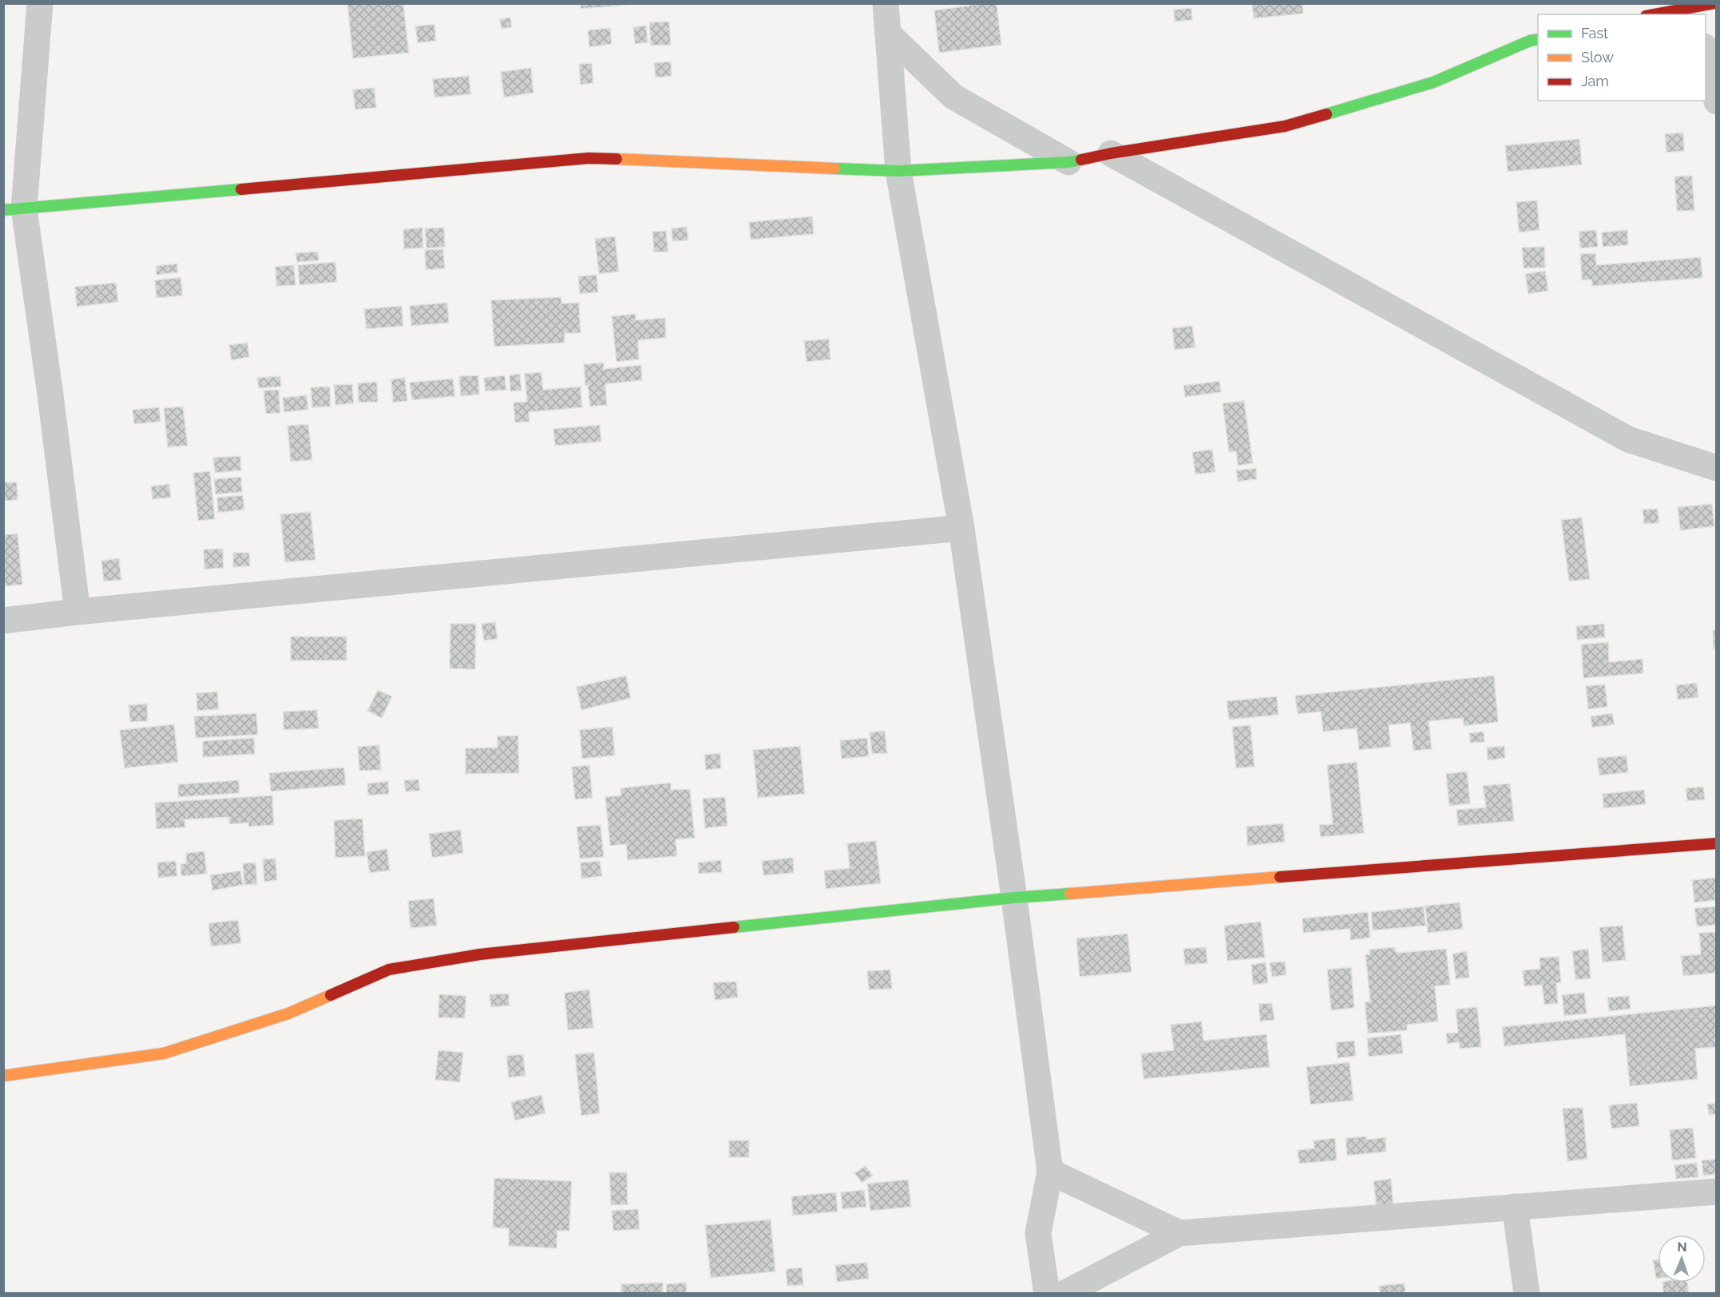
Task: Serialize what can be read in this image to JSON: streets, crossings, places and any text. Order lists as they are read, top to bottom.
{
  "legend": ["Fast", "Slow", "Jam"],
  "north": "top"
}
